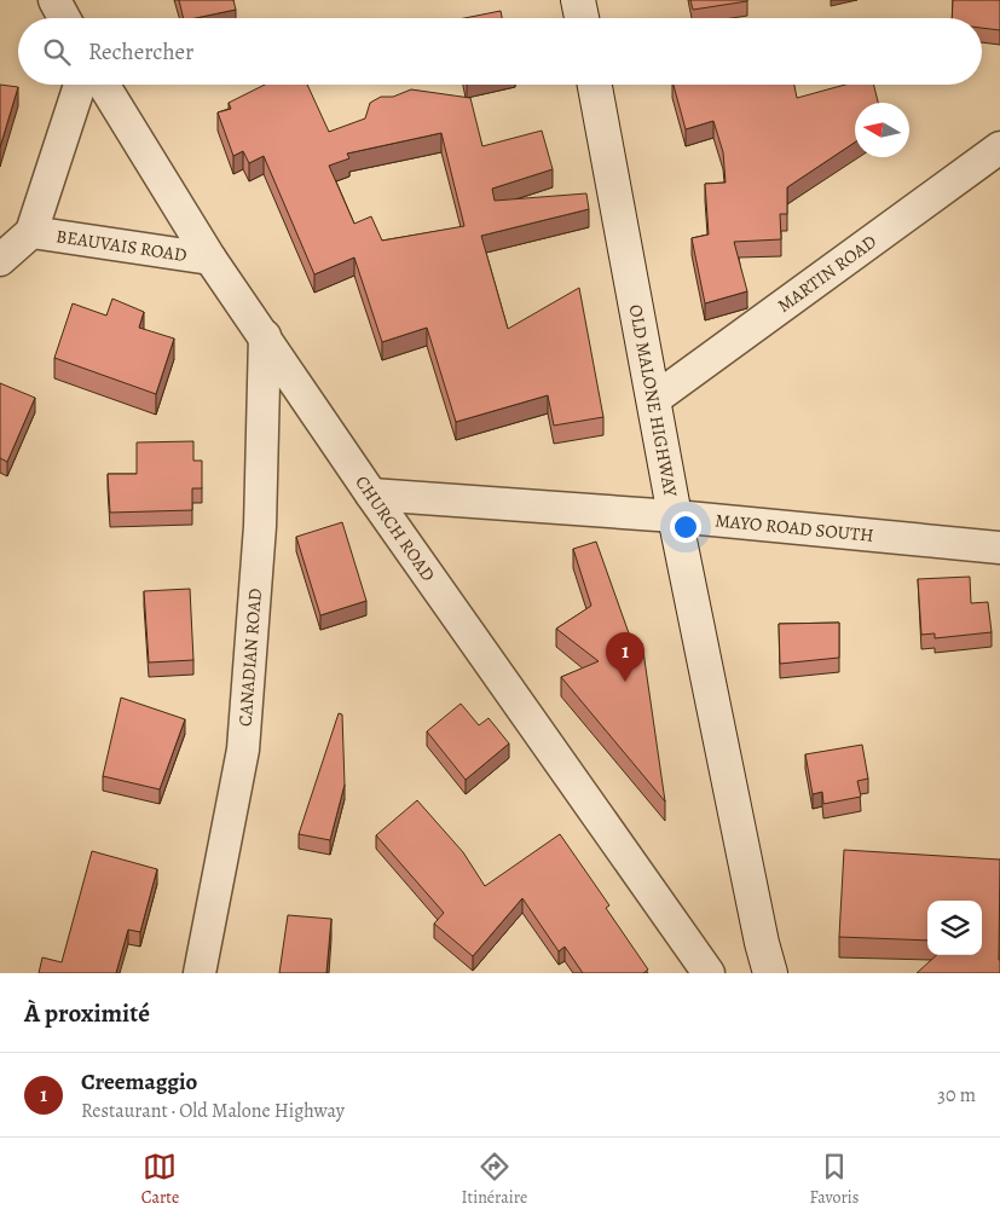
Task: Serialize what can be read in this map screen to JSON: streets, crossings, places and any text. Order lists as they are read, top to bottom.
{
  "streets": {
    "street": [
      "BEAUVAIS ROAD",
      "MARTIN ROAD",
      "OLD MALONE HIGHWAY",
      "CHURCH ROAD",
      "MAYO ROAD SOUTH",
      "CANADIAN ROAD"
    ]
  },
  "crossings": [
    ["BEAUVAIS ROAD", "CHURCH ROAD"],
    ["MARTIN ROAD", "OLD MALONE HIGHWAY"],
    ["OLD MALONE HIGHWAY", "MAYO ROAD SOUTH"],
    ["CHURCH ROAD", "MAYO ROAD SOUTH"],
    ["CHURCH ROAD", "CANADIAN ROAD"]
  ],
  "north": "left",
  "page": {
    "search": "Rechercher",
    "pins": "1",
    "heading": "À proximité",
    "list": [
      {
        "mark": "1",
        "name": "Creemaggio",
        "note": "Restaurant · Old Malone Highway",
        "value": "30 m"
      }
    ],
    "nav": ["Carte", "Itinéraire", "Favoris"]
  }
}
